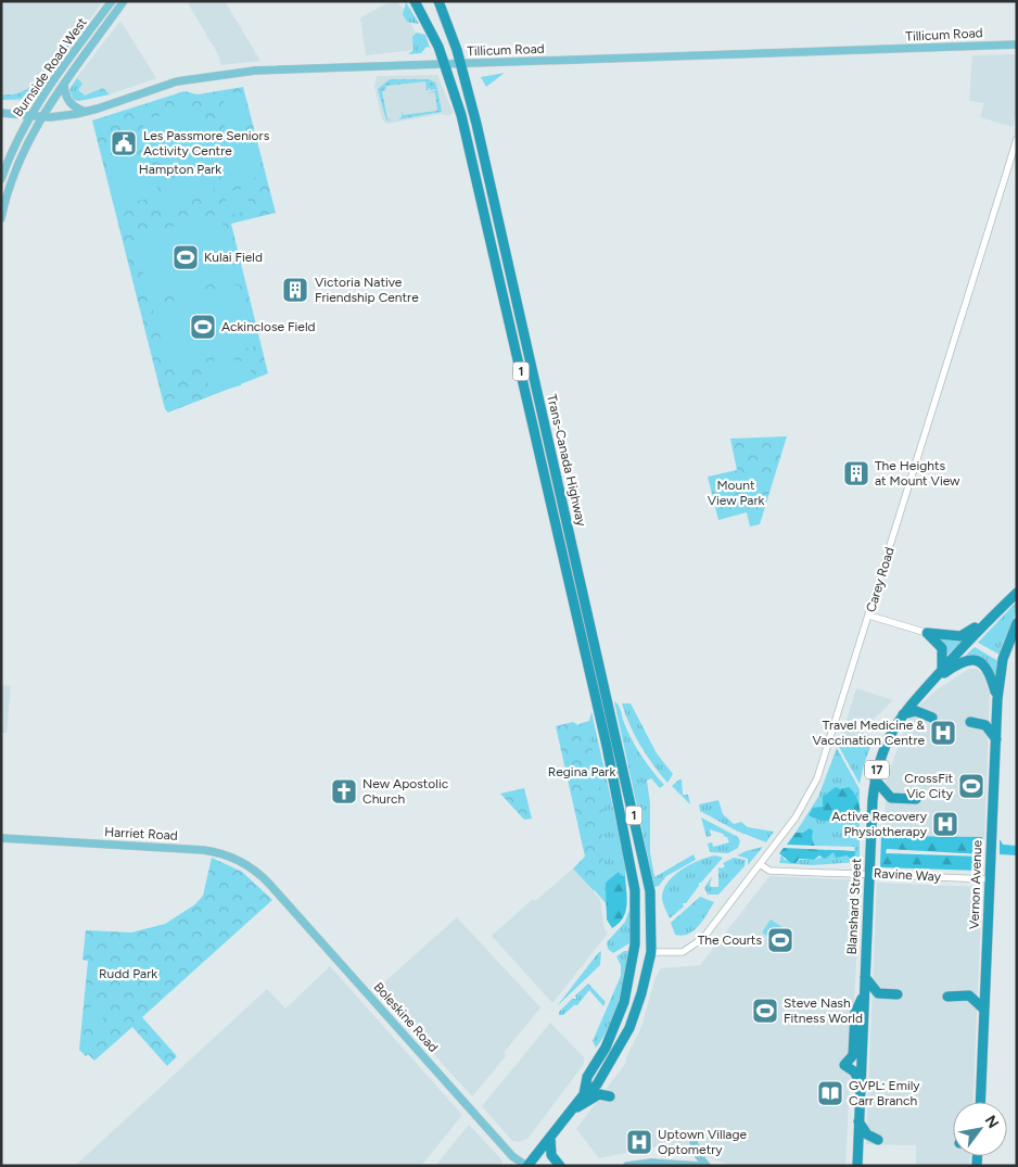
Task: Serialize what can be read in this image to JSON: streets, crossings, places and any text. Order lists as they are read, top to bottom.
{
  "streets": {
    "highway": [
      "1",
      "Trans-Canada Highway",
      "17",
      "Vernon Avenue",
      "Blanshard Street"
    ],
    "main road": [
      "Tillicum Road",
      "Burnside Road West",
      "Harriet Road",
      "Boleskine Road"
    ],
    "street": ["Carey Road", "Ravine Way"]
  },
  "crossings": [
    ["Tillicum Road", "Burnside Road West"],
    ["Tillicum Road", "Trans-Canada Highway"],
    ["1", "Trans-Canada Highway"],
    ["1", "Carey Road"],
    ["1", "Boleskine Road"],
    ["Trans-Canada Highway", "Carey Road"],
    ["Carey Road", "Ravine Way"],
    ["17", "Blanshard Street"],
    ["Harriet Road", "Boleskine Road"],
    ["Ravine Way", "Vernon Avenue"],
    ["Ravine Way", "Blanshard Street"]
  ],
  "parks": [
    "Hampton Park",
    "Mount View Park",
    "Regina Park",
    "Rudd Park"
  ],
  "places": {
    "public building": ["Les Passmore Seniors Activity Centre"],
    "sports": [
      "Kulai Field",
      "Ackinclose Field",
      "CrossFit Vic City",
      "The Courts",
      "Steve Nash Fitness World"
    ],
    "building": ["Victoria Native Friendship Centre", "The Heights at Mount View"],
    "hospital": ["Travel Medicine & Vaccination Centre", "Active Recovery Physiotherapy", "Uptown Village Optometry"],
    "church": ["New Apostolic Church"],
    "library": ["GVPL: Emily Carr Branch"]
  },
  "north": "top right"
}
